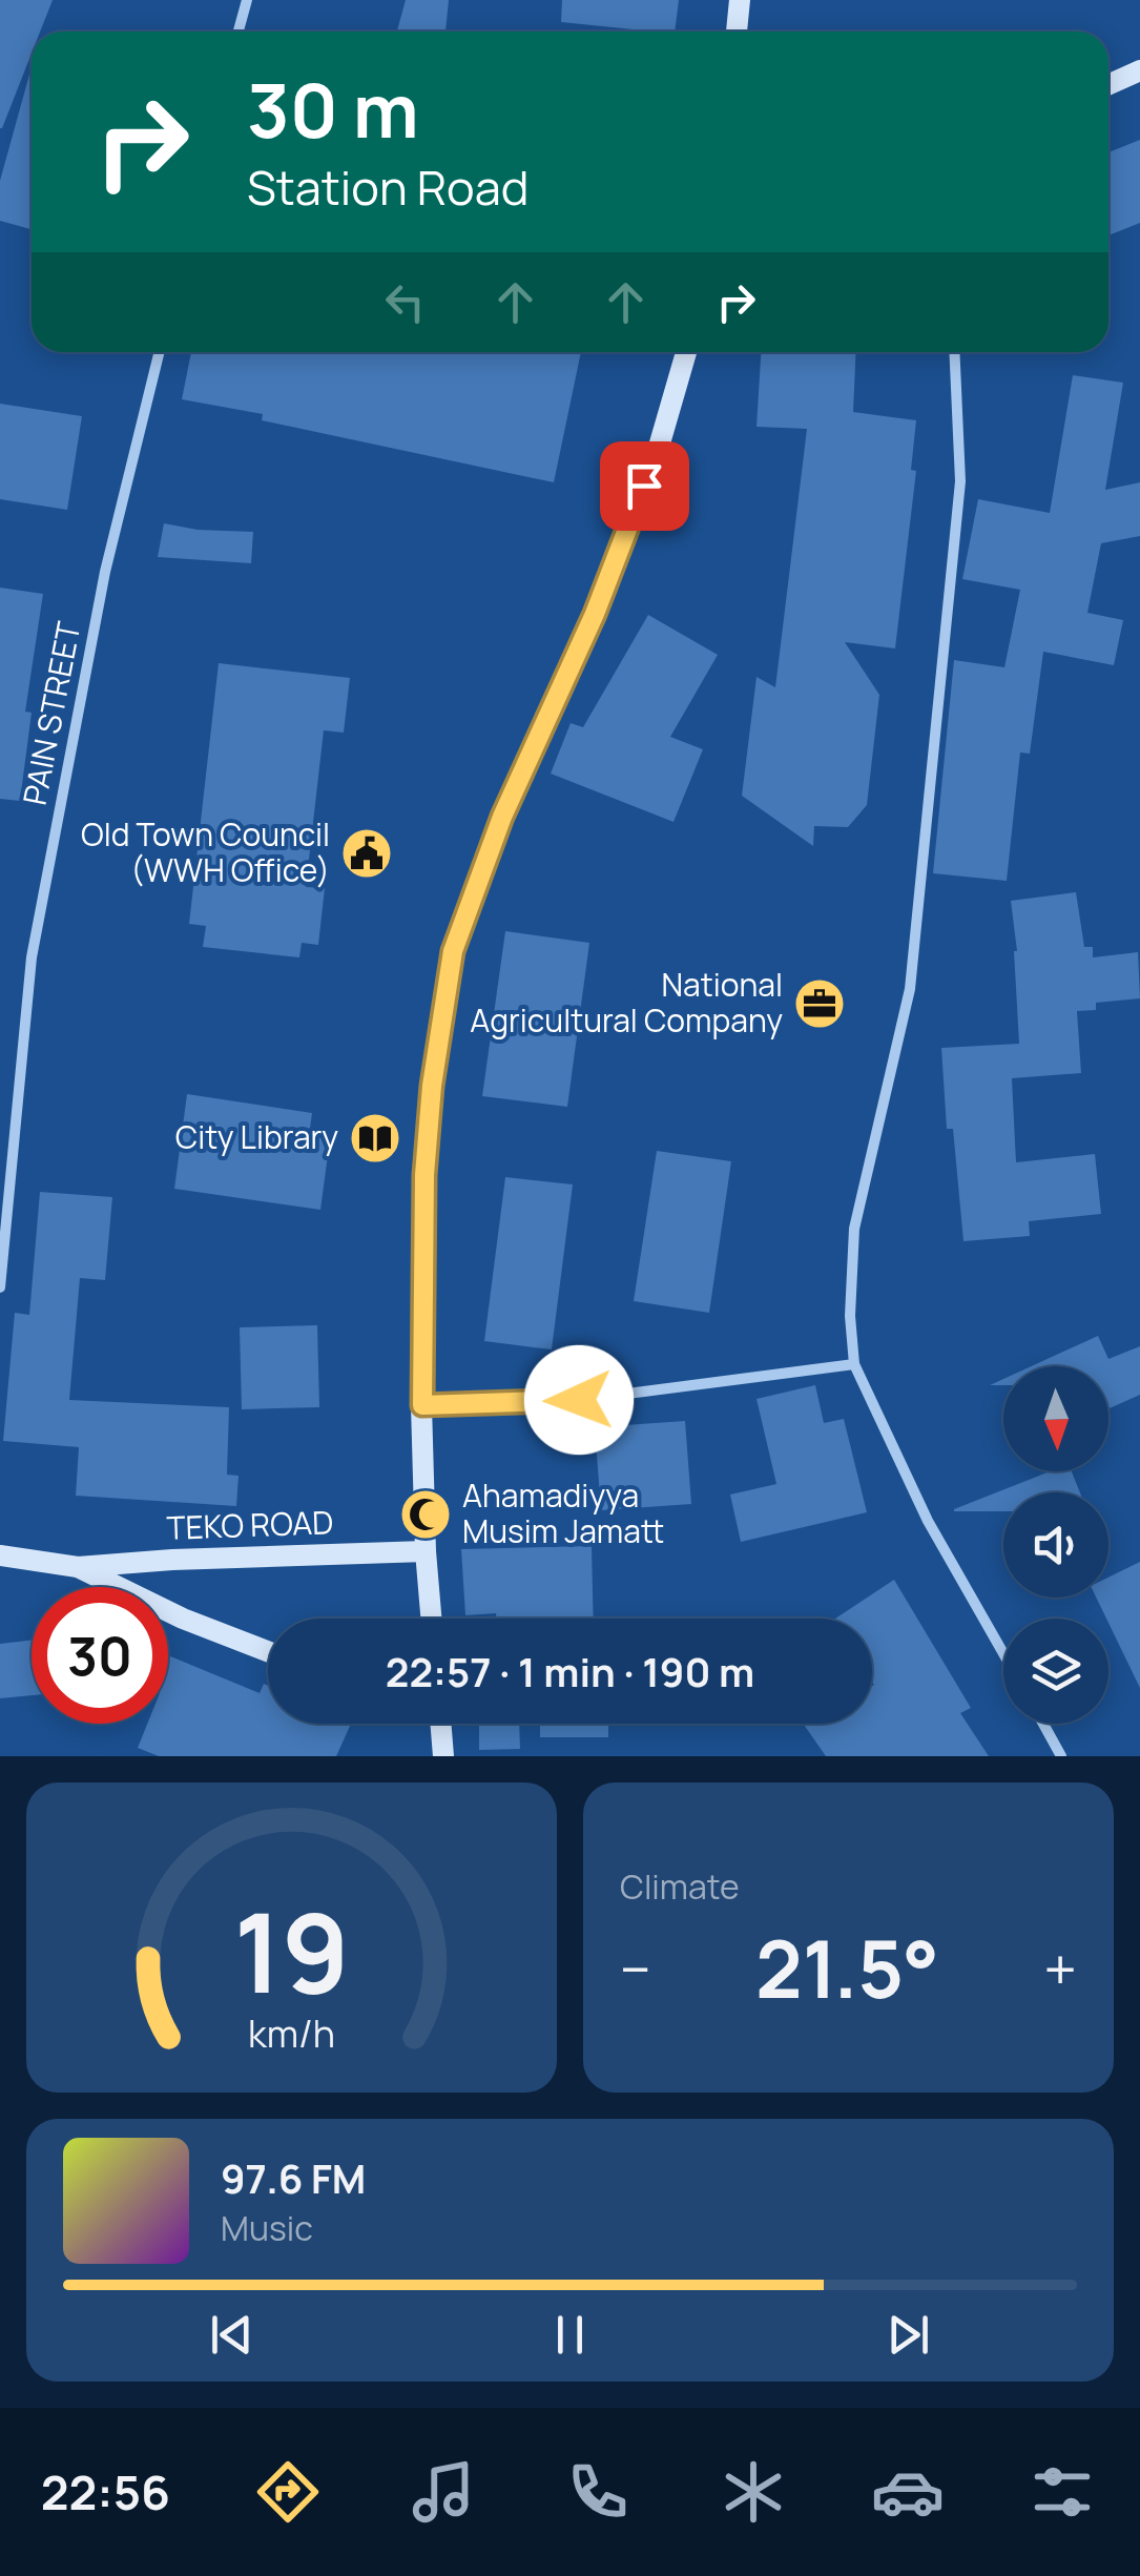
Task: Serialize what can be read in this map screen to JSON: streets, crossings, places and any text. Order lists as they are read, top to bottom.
{
  "streets": {
    "main road": ["TEKO ROAD"],
    "street": ["PAIN STREET"]
  },
  "places": {
    "public building": ["Old Town Council (WWH Office)"],
    "office": ["National Agricultural Company"],
    "library": ["City Library"],
    "mosque": ["Ahamadiyya Musim Jamatt"]
  },
  "north": "bottom",
  "page": {
    "turn": ["30 m", "Station Road"],
    "limit": "30",
    "trip": "22:57 · 1 min · 190 m",
    "tile": "Climate",
    "heat": ["−", "21.5°", "+"],
    "song": ["97.6 FM", "Music"],
    "tabs": "22:56",
    "gauge": ["19", "km/h"]
  }
}
